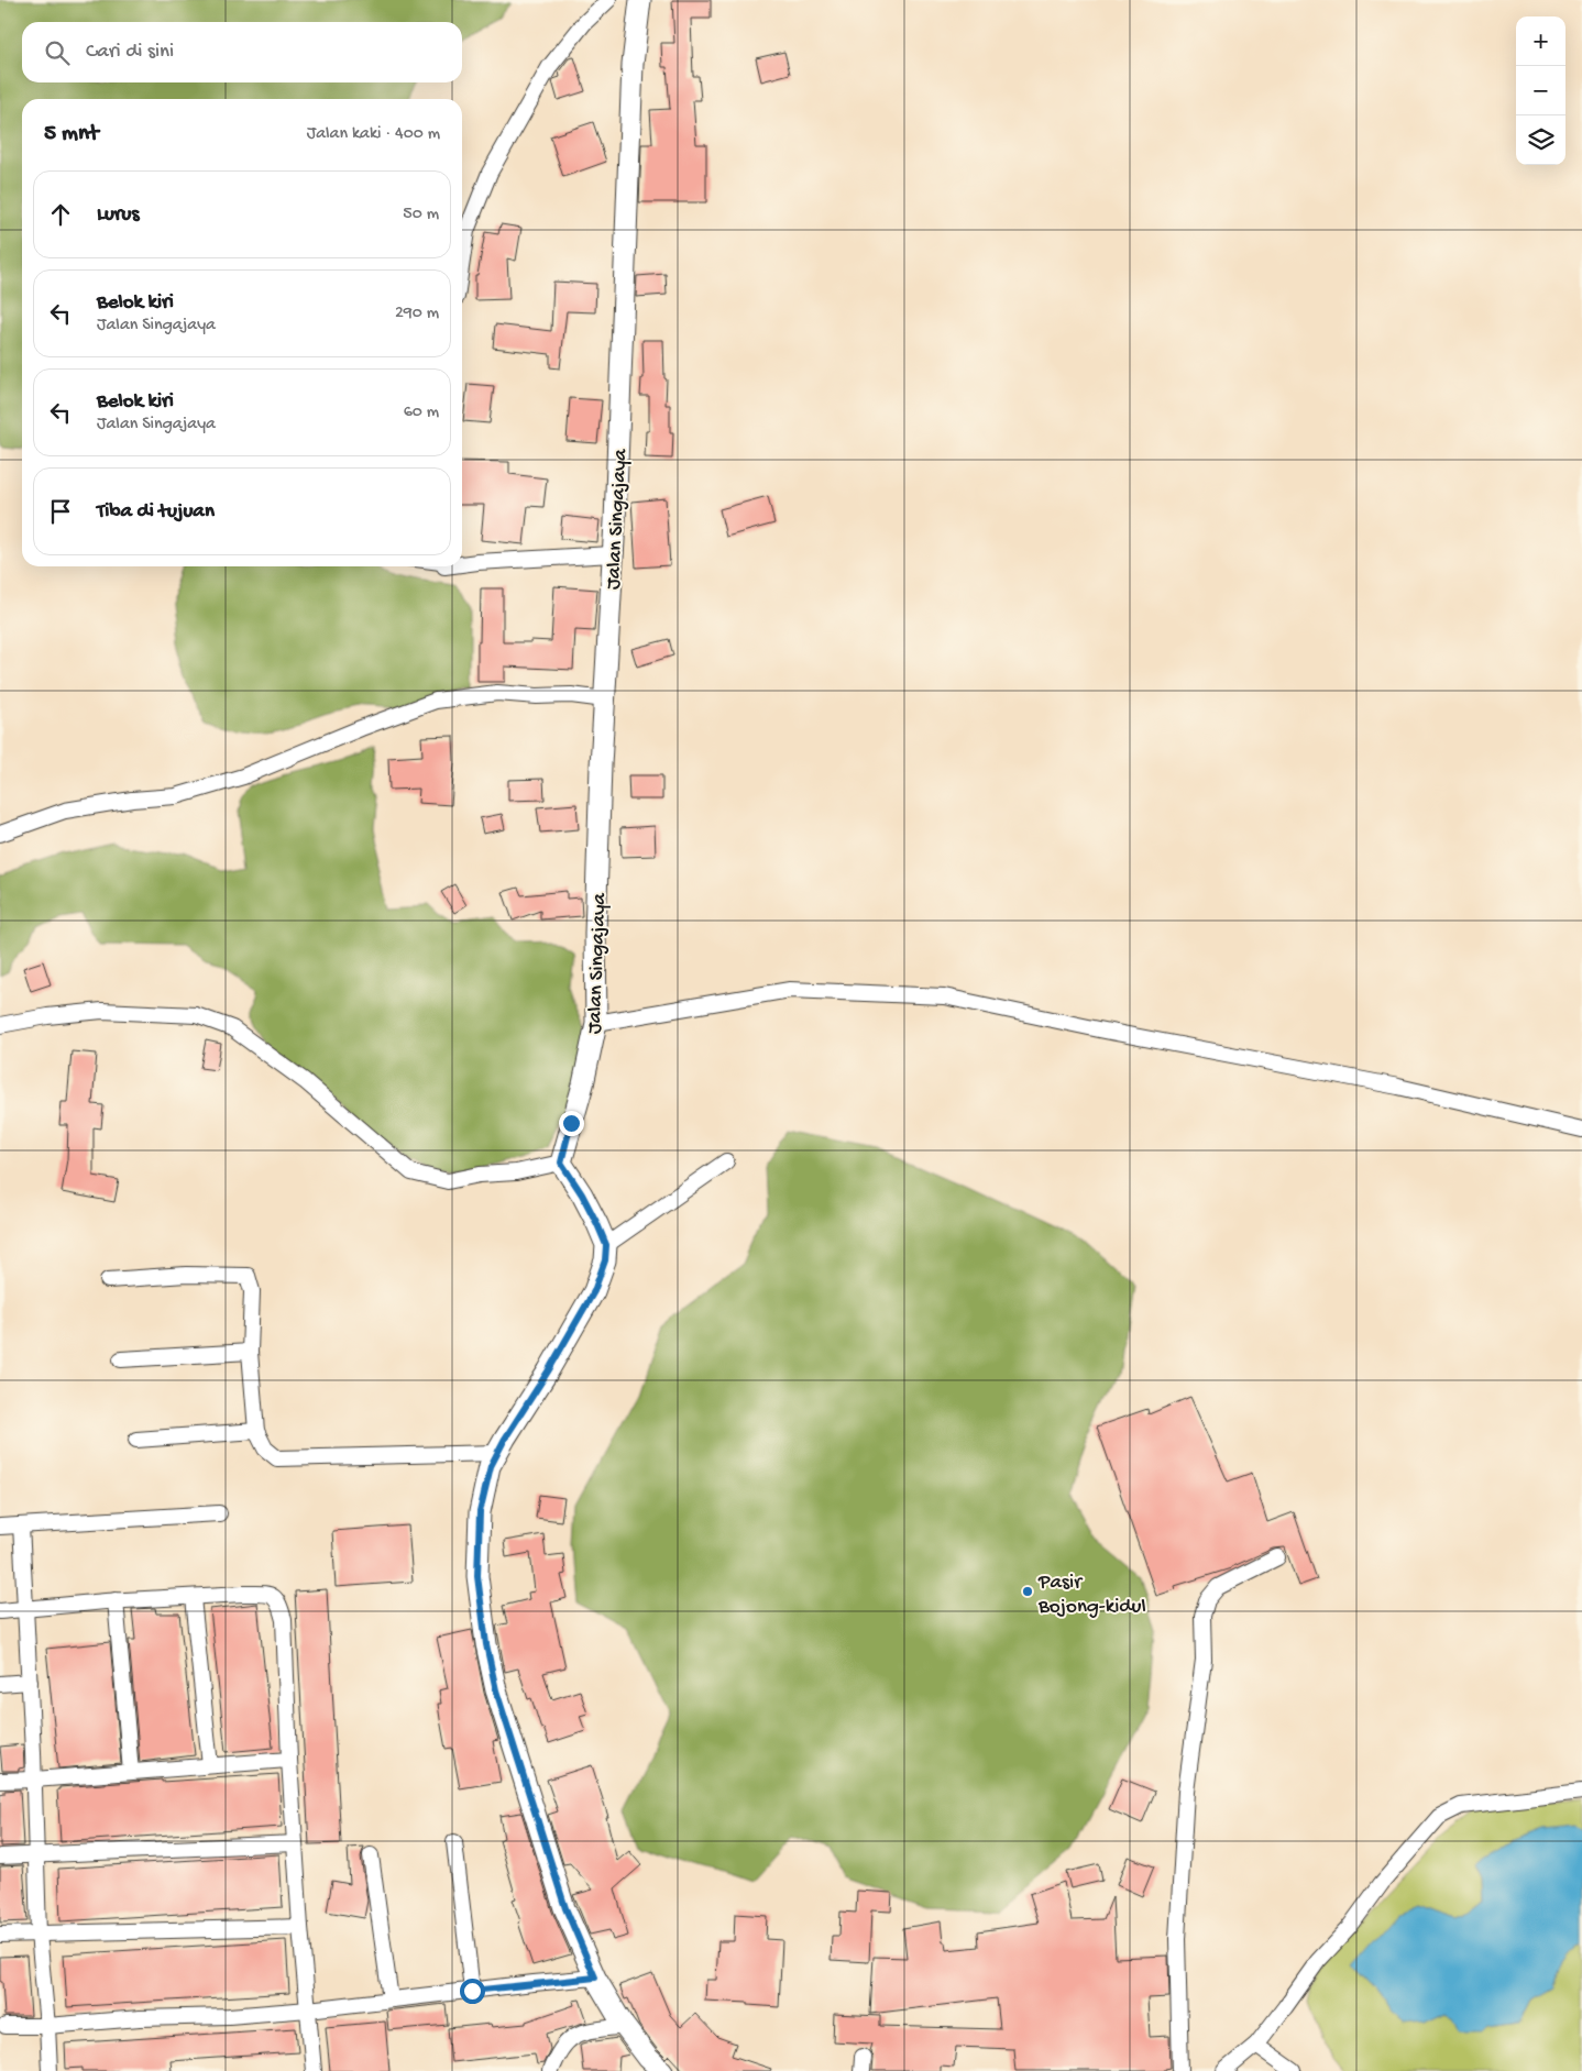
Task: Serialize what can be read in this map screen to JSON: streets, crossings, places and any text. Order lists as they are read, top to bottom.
{
  "streets": {
    "street": ["Jalan Singajaya"]
  },
  "places": ["Pasir Bojong-kidul"],
  "page": {
    "map_buttons": ["+", "−"],
    "search": "Cari di sini",
    "heading": ["5 mnt", "Jalan kaki · 400 m"],
    "list": [
      ["Lurus", "50 m"],
      ["Belok kiri", "Jalan Singajaya", "290 m"],
      ["Belok kiri", "Jalan Singajaya", "60 m"],
      "Tiba di tujuan"
    ]
  }
}
